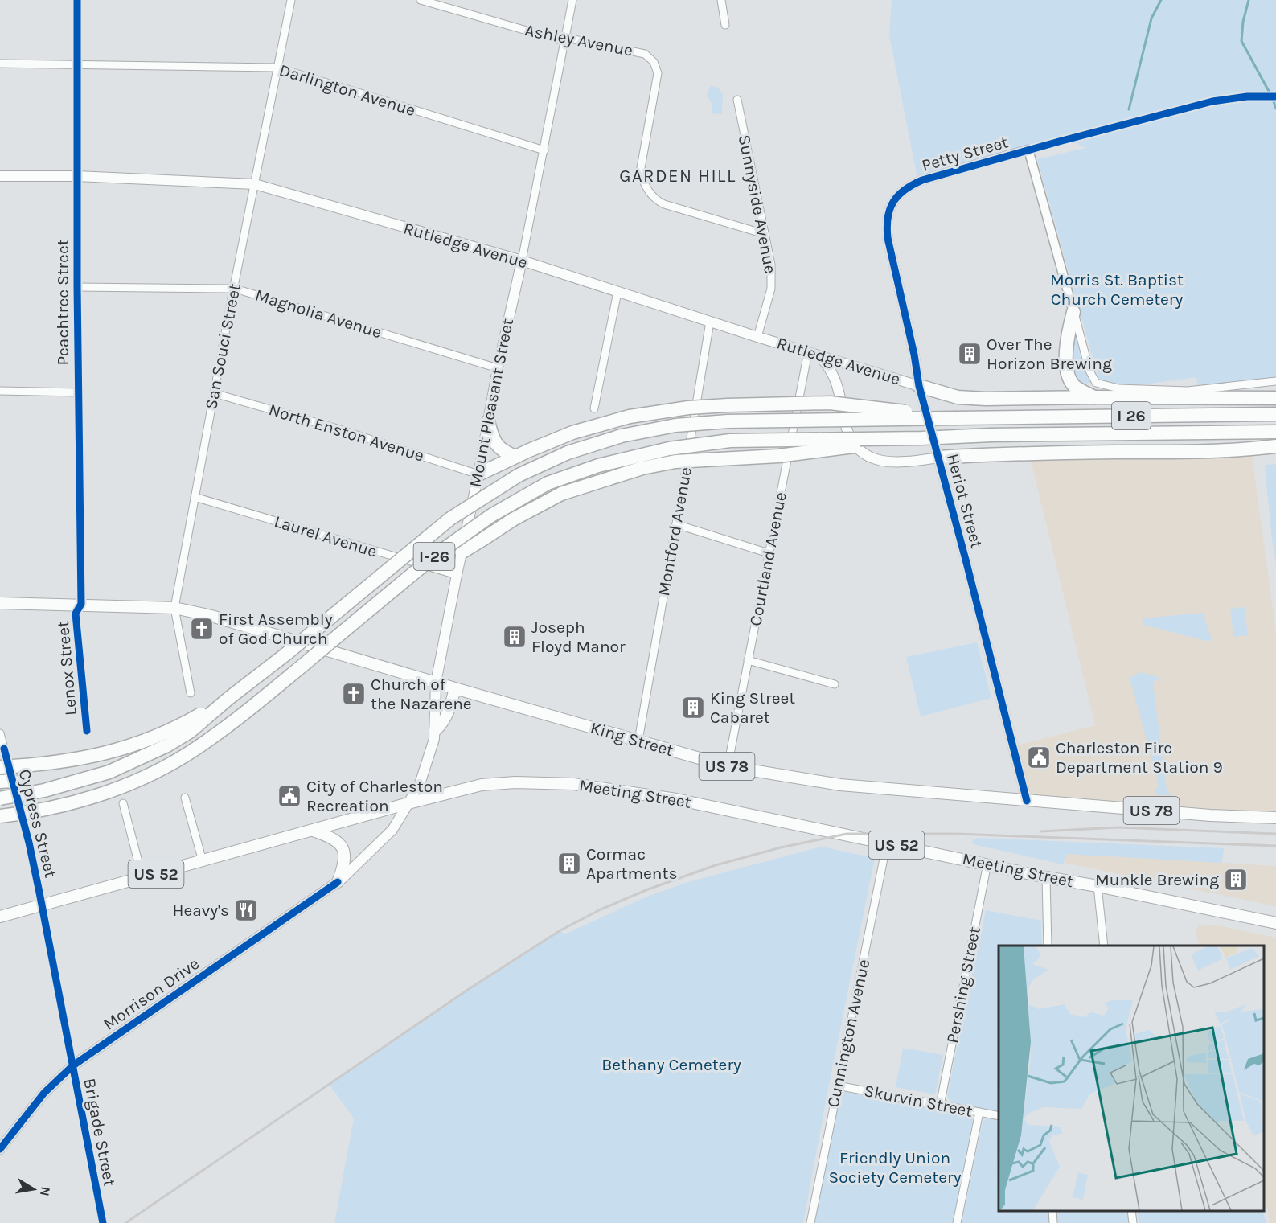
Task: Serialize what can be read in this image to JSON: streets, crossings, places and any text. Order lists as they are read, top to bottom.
{
  "streets": {
    "highway": ["I 26", "I-26"],
    "main road": [
      "Rutledge Avenue",
      "Mount Pleasant Street",
      "King Street",
      "US 78",
      "Meeting Street",
      "US 52",
      "Morrison Drive"
    ],
    "street": [
      "Ashley Avenue",
      "Darlington Avenue",
      "Petty Street",
      "Sunnyside Avenue",
      "Peachtree Street",
      "Magnolia Avenue",
      "San Souci Street",
      "North Enston Avenue",
      "Heriot Street",
      "Montford Avenue",
      "Laurel Avenue",
      "Courtland Avenue",
      "Lenox Street",
      "Cypress Street",
      "Pershing Street",
      "Cunnington Avenue",
      "Skurvin Street",
      "Brigade Street"
    ]
  },
  "crossings": [
    ["Ashley Avenue", "Sunnyside Avenue"],
    ["Ashley Avenue", "Mount Pleasant Street"],
    ["Darlington Avenue", "Peachtree Street"],
    ["Darlington Avenue", "San Souci Street"],
    ["Darlington Avenue", "Mount Pleasant Street"],
    ["Petty Street", "Heriot Street"],
    ["Sunnyside Avenue", "Rutledge Avenue"],
    ["Rutledge Avenue", "Peachtree Street"],
    ["Rutledge Avenue", "San Souci Street"],
    ["Rutledge Avenue", "Mount Pleasant Street"],
    ["Rutledge Avenue", "Heriot Street"],
    ["Rutledge Avenue", "Montford Avenue"],
    ["Rutledge Avenue", "Courtland Avenue"],
    ["Peachtree Street", "Magnolia Avenue"],
    ["Peachtree Street", "Lenox Street"],
    ["Peachtree Street", "King Street"],
    ["Magnolia Avenue", "San Souci Street"],
    ["Magnolia Avenue", "Mount Pleasant Street"],
    ["San Souci Street", "North Enston Avenue"],
    ["San Souci Street", "Laurel Avenue"],
    ["San Souci Street", "King Street"],
    ["Mount Pleasant Street", "North Enston Avenue"],
    ["Mount Pleasant Street", "Laurel Avenue"],
    ["Mount Pleasant Street", "King Street"],
    ["Mount Pleasant Street", "Meeting Street"],
    ["Mount Pleasant Street", "Morrison Drive"],
    ["I 26", "I-26"],
    ["Heriot Street", "King Street"],
    ["Montford Avenue", "King Street"],
    ["Courtland Avenue", "King Street"],
    ["Lenox Street", "King Street"],
    ["Meeting Street", "Cypress Street"],
    ["Meeting Street", "Pershing Street"],
    ["Meeting Street", "Morrison Drive"],
    ["Meeting Street", "Cunnington Avenue"],
    ["Meeting Street", "Brigade Street"],
    ["Cypress Street", "Brigade Street"],
    ["Pershing Street", "Skurvin Street"],
    ["Morrison Drive", "Brigade Street"],
    ["Cunnington Avenue", "Skurvin Street"]
  ],
  "districts": ["GARDEN HILL"],
  "parks": ["Morris St. Baptist Church Cemetery", "Bethany Cemetery", "Friendly Union Society Cemetery"],
  "places": {
    "building": [
      "Over The Horizon Brewing",
      "Joseph Floyd Manor",
      "King Street Cabaret",
      "Cormac Apartments",
      "Munkle Brewing"
    ],
    "church": ["First Assembly of God Church", "Church of the Nazarene"],
    "public building": ["Charleston Fire Department Station 9", "City of Charleston Recreation"],
    "restaurant": ["Heavy's"]
  },
  "north": "right"
}
